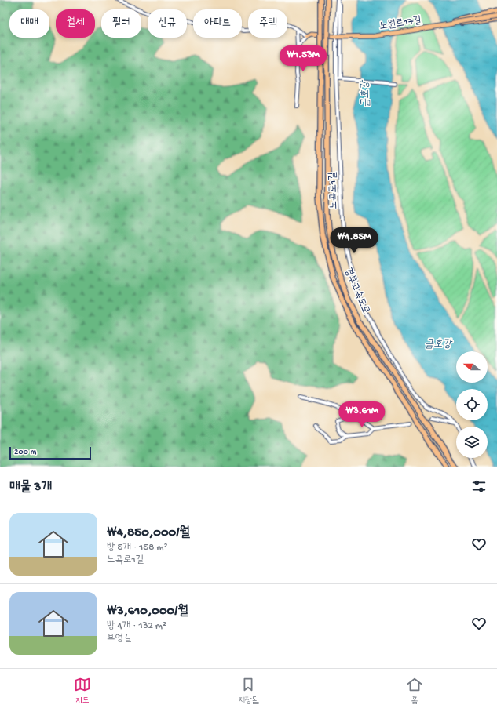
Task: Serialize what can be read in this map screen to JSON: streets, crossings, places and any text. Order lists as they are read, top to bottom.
{
  "streets": {
    "highway": ["경부고속도로"],
    "main road": ["노원로17길"],
    "street": ["노곡로1길"]
  },
  "crossings": [
    ["노원로17길", "노곡로1길"]
  ],
  "water": ["금호강"],
  "scale_bar": "200 m",
  "north": "left",
  "page": {
    "chip": [
      "매매",
      "월세",
      "필터",
      "신규",
      "아파트",
      "주택"
    ],
    "price": ["₩1.53M", "₩4.85M", "₩3.61M"],
    "scale": "200 m",
    "heading": "매물 3개",
    "list": [
      {
        "name": "₩4,850,000/월",
        "note": "방 5개 · 158 m² · 노곡로1길"
      },
      {
        "name": "₩3,610,000/월",
        "note": "방 4개 · 132 m² · 부엉길"
      }
    ],
    "tabs": ["지도", "저장됨", "홈"]
  }
}
